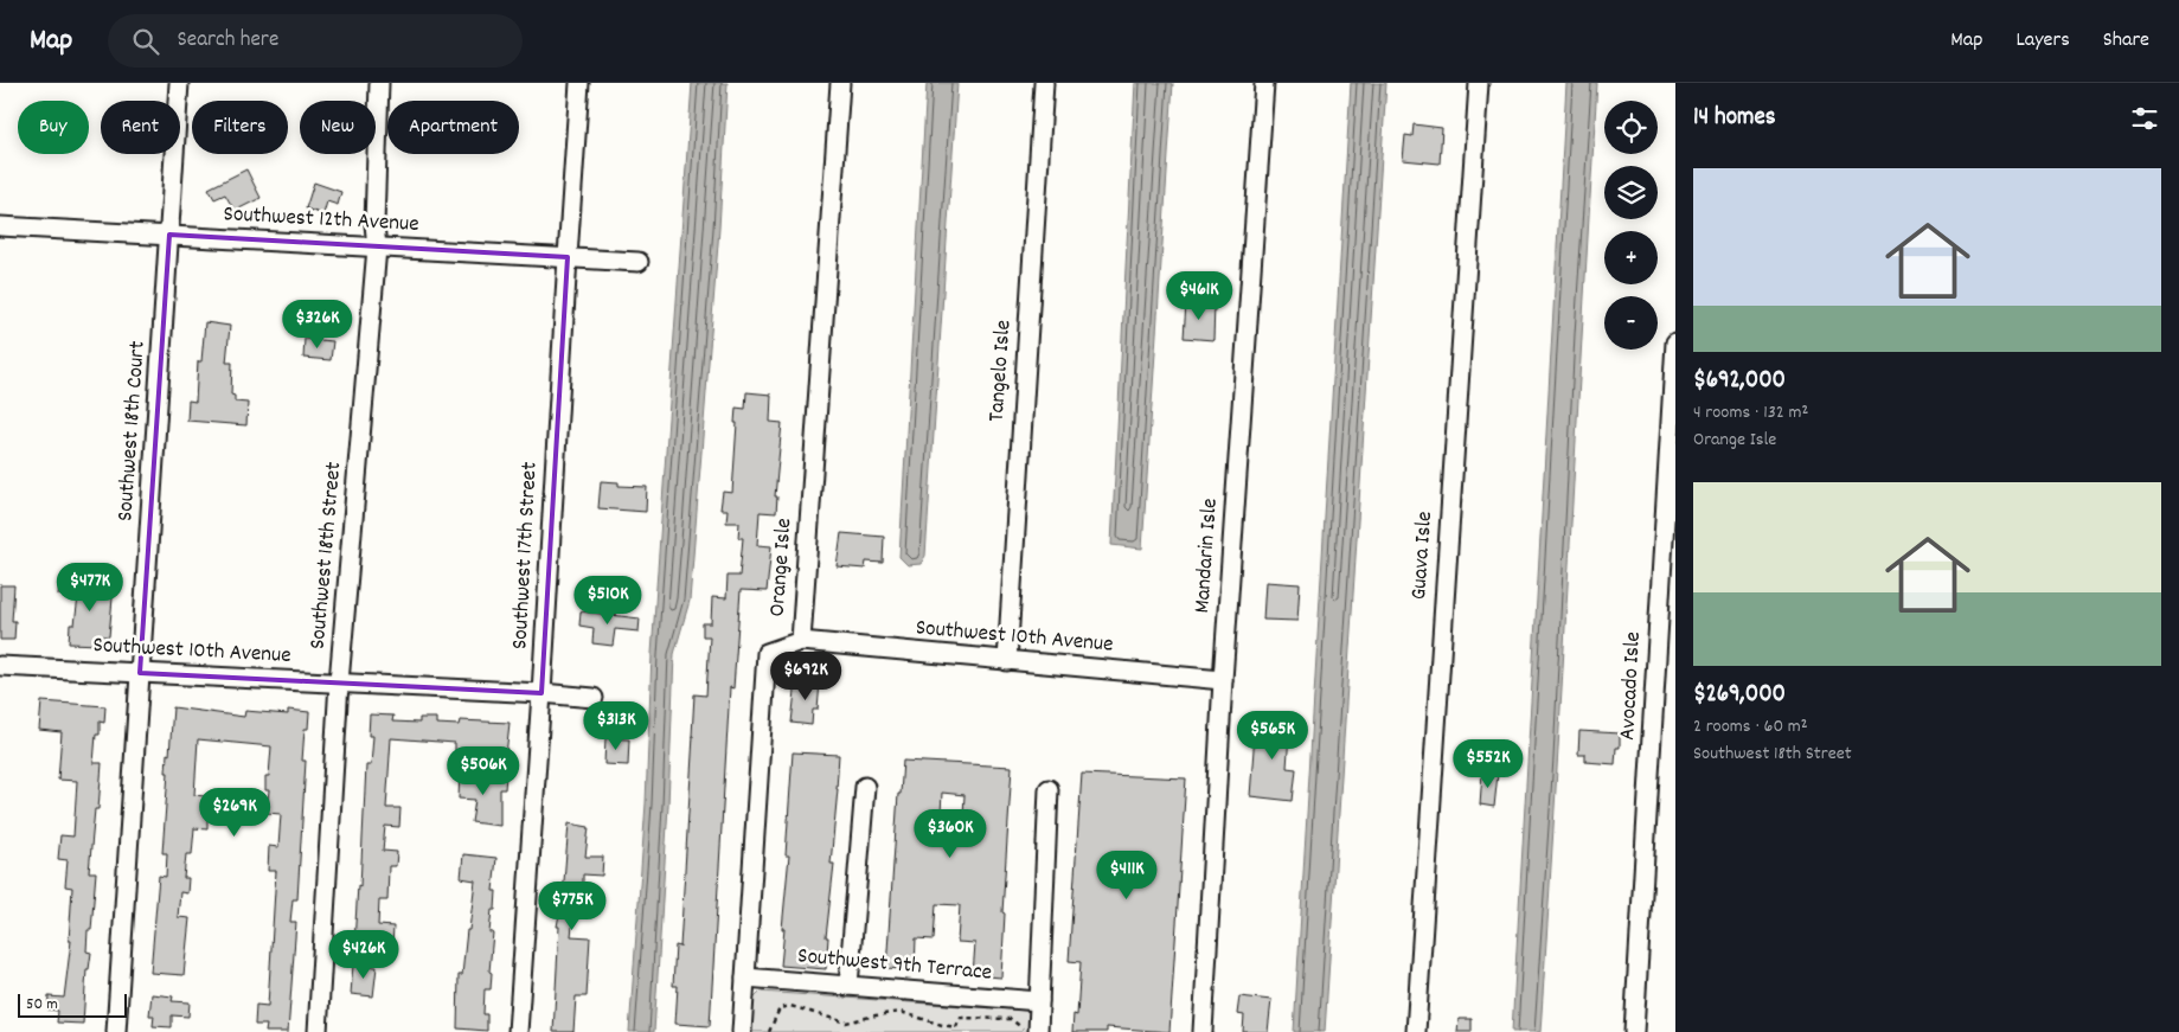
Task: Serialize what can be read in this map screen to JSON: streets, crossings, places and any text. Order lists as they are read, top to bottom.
{
  "streets": {
    "street": [
      "Southwest 12th Avenue",
      "Tangelo Isle",
      "Southwest 18th Court",
      "Southwest 18th Street",
      "Southwest 17th Street",
      "Mandarin Isle",
      "Guava Isle",
      "Orange Isle",
      "Southwest 10th Avenue",
      "Avocado Isle",
      "Southwest 9th Terrace"
    ]
  },
  "crossings": [
    ["Southwest 12th Avenue", "Southwest 18th Court"],
    ["Southwest 12th Avenue", "Southwest 18th Street"],
    ["Southwest 12th Avenue", "Southwest 17th Street"],
    ["Tangelo Isle", "Southwest 10th Avenue"],
    ["Southwest 18th Court", "Southwest 10th Avenue"],
    ["Southwest 18th Street", "Southwest 10th Avenue"],
    ["Southwest 17th Street", "Southwest 10th Avenue"],
    ["Mandarin Isle", "Southwest 10th Avenue"],
    ["Orange Isle", "Southwest 10th Avenue"],
    ["Orange Isle", "Southwest 9th Terrace"]
  ],
  "scale_bar": "50 m",
  "page": {
    "header": "Map",
    "search": "Search here",
    "nav": ["Map", "Layers", "Share"],
    "heading": "14 homes",
    "map_buttons": ["+", "−"],
    "chip": [
      "Buy",
      "Rent",
      "Filters",
      "New",
      "Apartment"
    ],
    "list": [
      {
        "name": "$692,000",
        "note": "4 rooms · 132 m² · Orange Isle"
      },
      {
        "name": "$269,000",
        "note": "2 rooms · 60 m² · Southwest 18th Street"
      }
    ],
    "price": [
      "$461K",
      "$326K",
      "$477K",
      "$510K",
      "$692K",
      "$313K",
      "$565K",
      "$552K",
      "$506K",
      "$269K",
      "$360K",
      "$411K",
      "$775K",
      "$426K"
    ],
    "scale": "50 m"
  }
}
